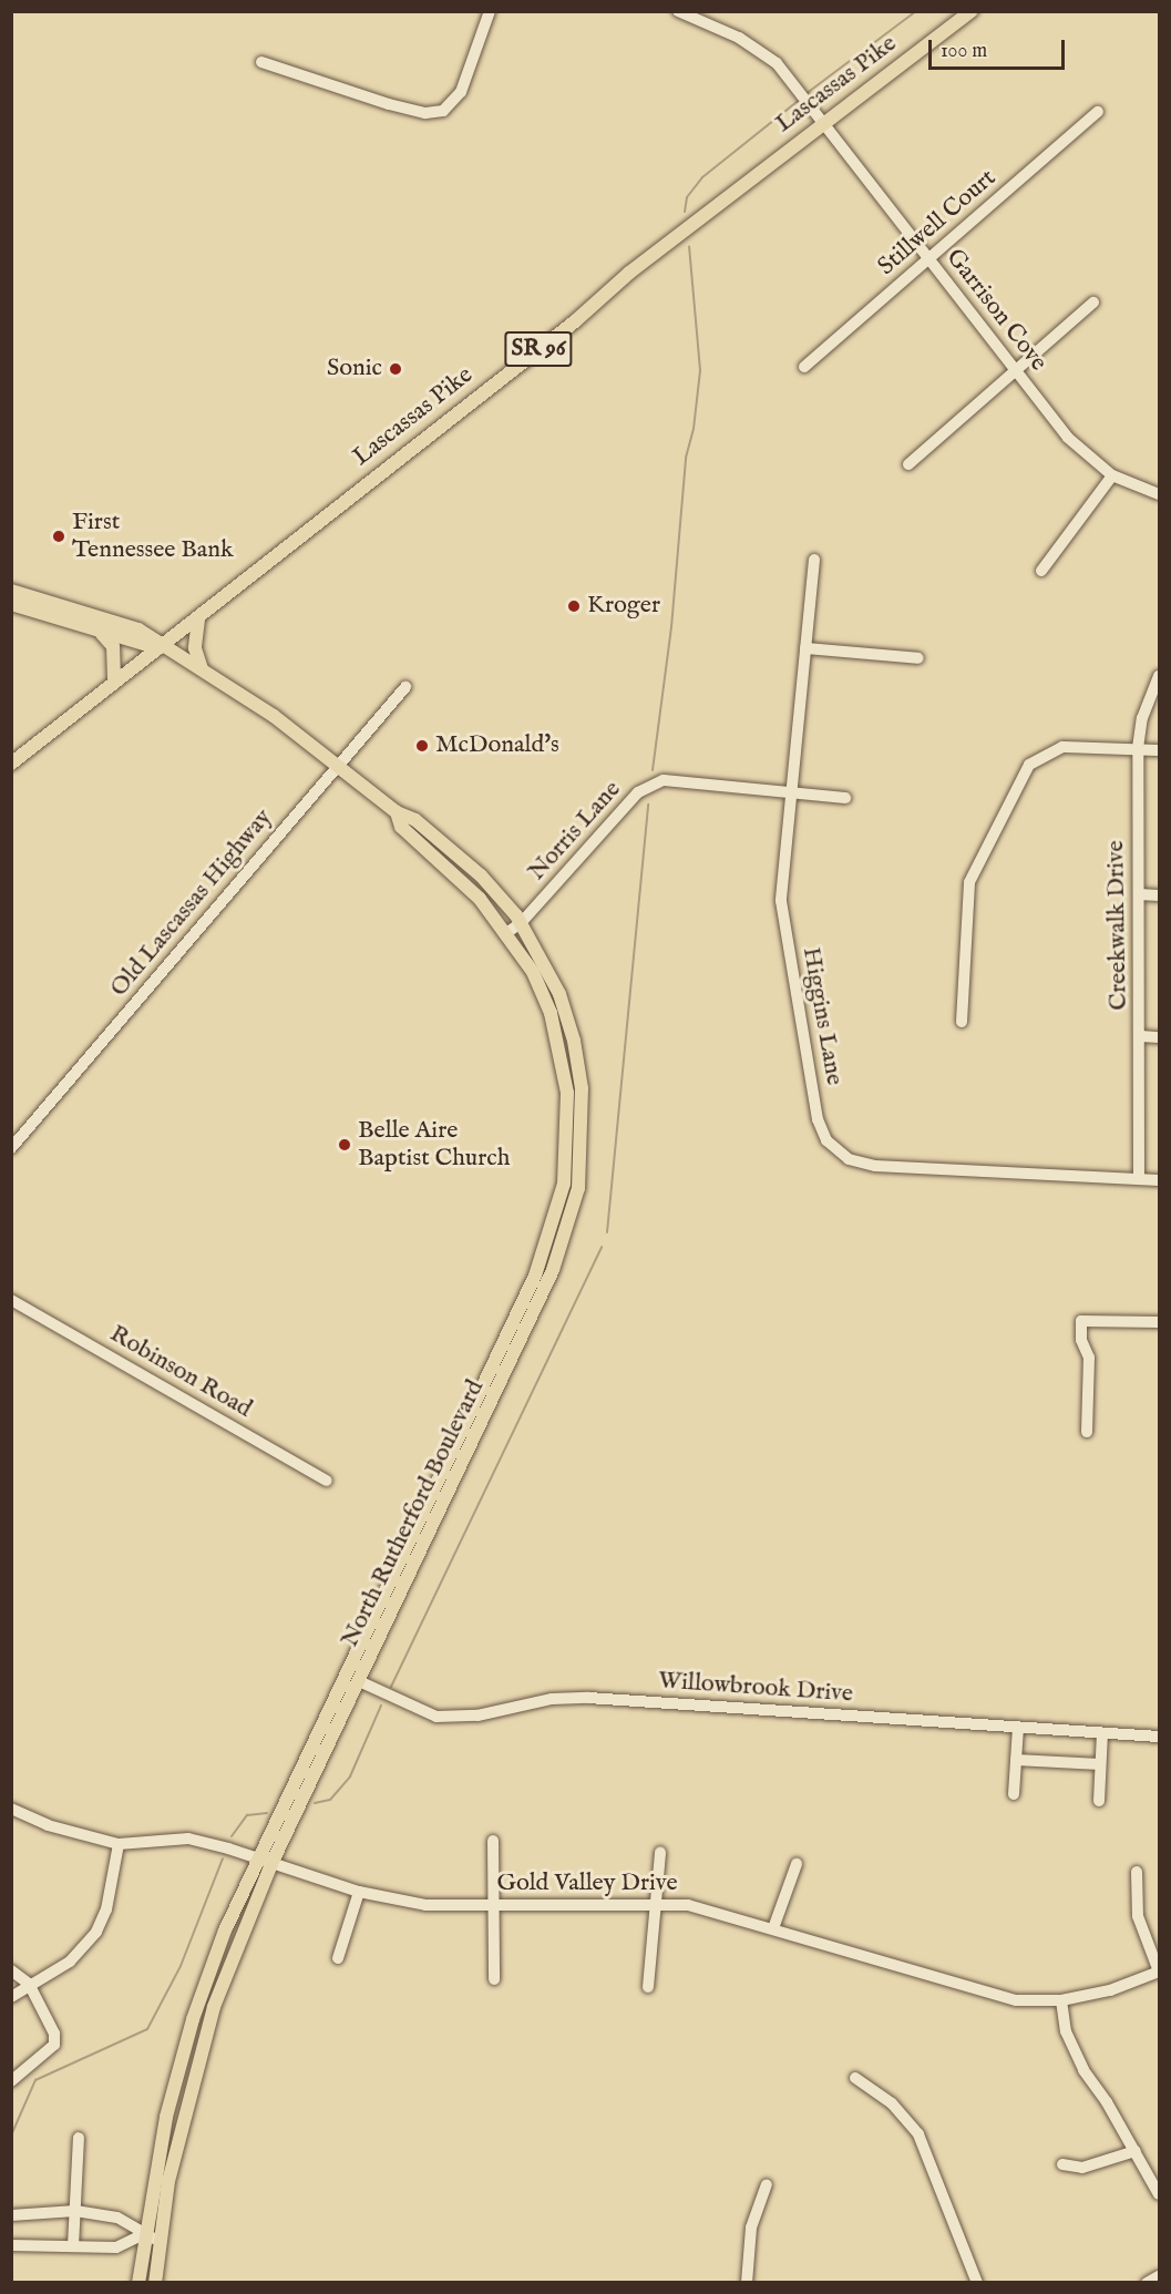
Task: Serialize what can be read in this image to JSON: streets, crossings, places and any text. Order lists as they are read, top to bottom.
{
  "streets": {
    "main road": ["Lascassas Pike", "SR 96", "North Rutherford Boulevard"],
    "street": [
      "Stillwell Court",
      "Garrison Cove",
      "Norris Lane",
      "Old Lascassas Highway",
      "Creekwalk Drive",
      "Higgins Lane",
      "Robinson Road",
      "Willowbrook Drive",
      "Gold Valley Drive"
    ]
  },
  "crossings": [
    ["Lascassas Pike", "Garrison Cove"],
    ["Lascassas Pike", "North Rutherford Boulevard"],
    ["Stillwell Court", "Garrison Cove"],
    ["Norris Lane", "Higgins Lane"],
    ["Norris Lane", "North Rutherford Boulevard"],
    ["Old Lascassas Highway", "North Rutherford Boulevard"],
    ["Creekwalk Drive", "Higgins Lane"],
    ["North Rutherford Boulevard", "Willowbrook Drive"],
    ["North Rutherford Boulevard", "Gold Valley Drive"]
  ],
  "places": [
    "Sonic",
    "First Tennessee Bank",
    "Kroger",
    "McDonald's",
    "Belle Aire Baptist Church"
  ],
  "scale_bar": "100 m"
}
